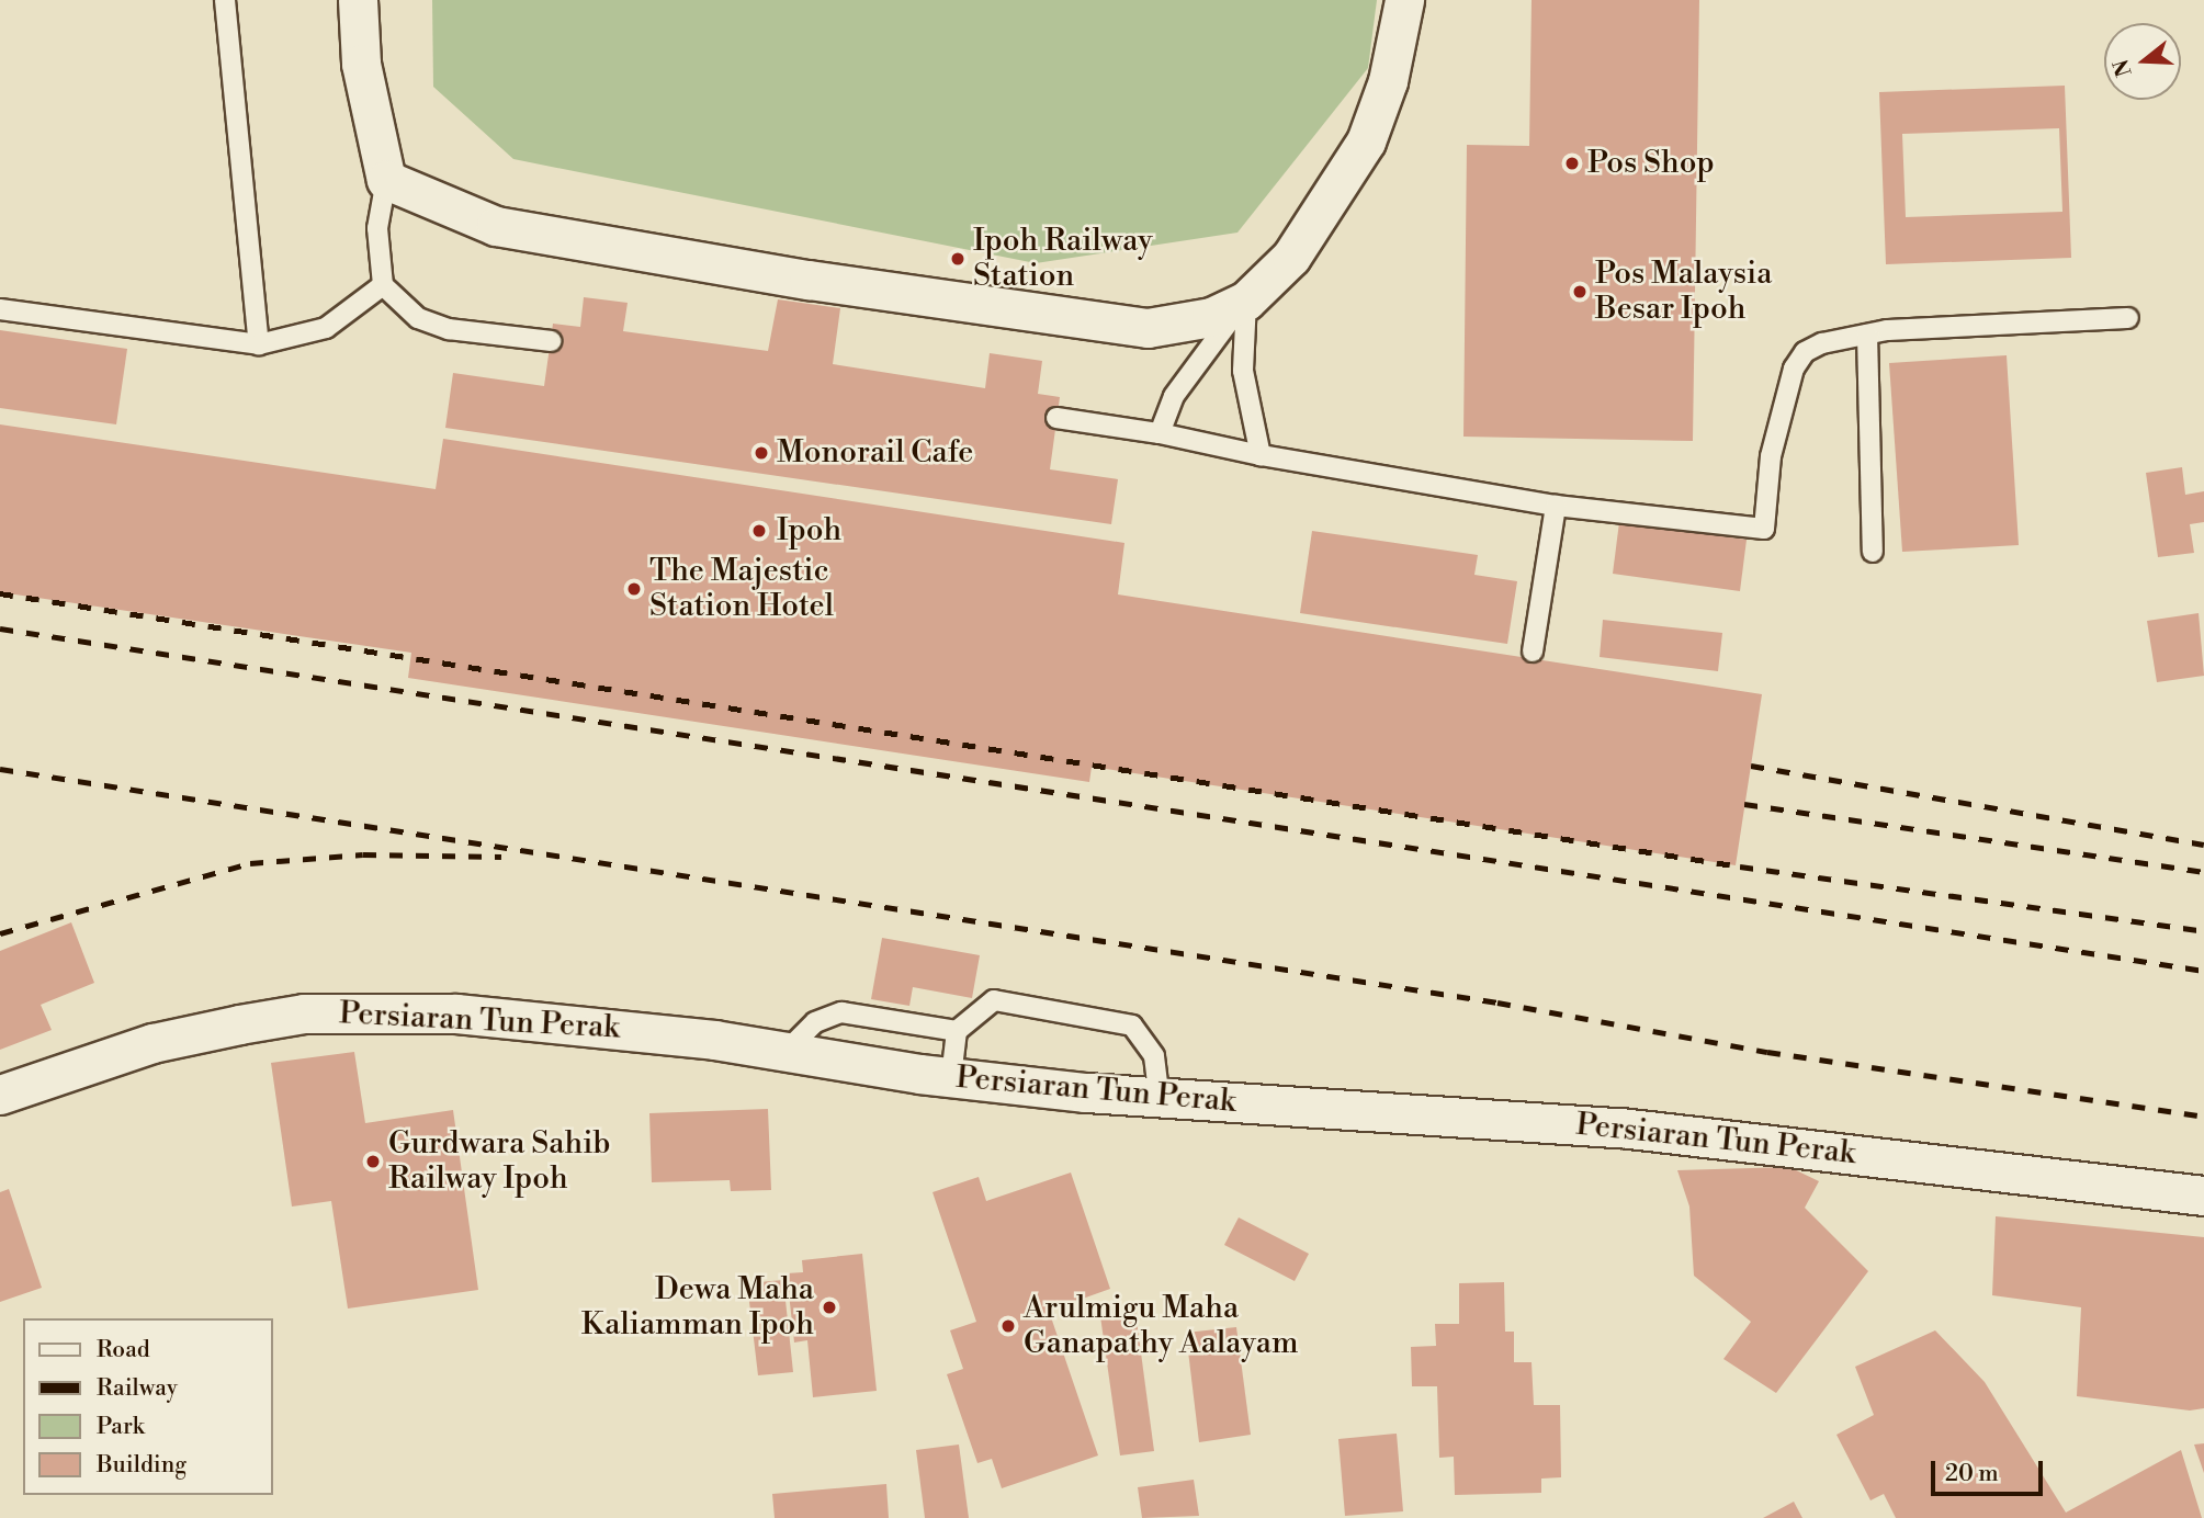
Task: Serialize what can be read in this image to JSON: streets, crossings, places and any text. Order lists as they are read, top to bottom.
{
  "streets": {
    "street": ["Persiaran Tun Perak"]
  },
  "places": [
    "Pos Shop",
    "Ipoh Railway Station",
    "Pos Malaysia Besar Ipoh",
    "Monorail Cafe",
    "Ipoh",
    "The Majestic Station Hotel",
    "Gurdwara Sahib Railway Ipoh",
    "Dewa Maha Kaliamman Ipoh",
    "Arulmigu Maha Ganapathy Aalayam"
  ],
  "legend": [
    "Road",
    "Railway",
    "Park",
    "Building"
  ],
  "scale_bar": "20 m",
  "north": "left"
}
